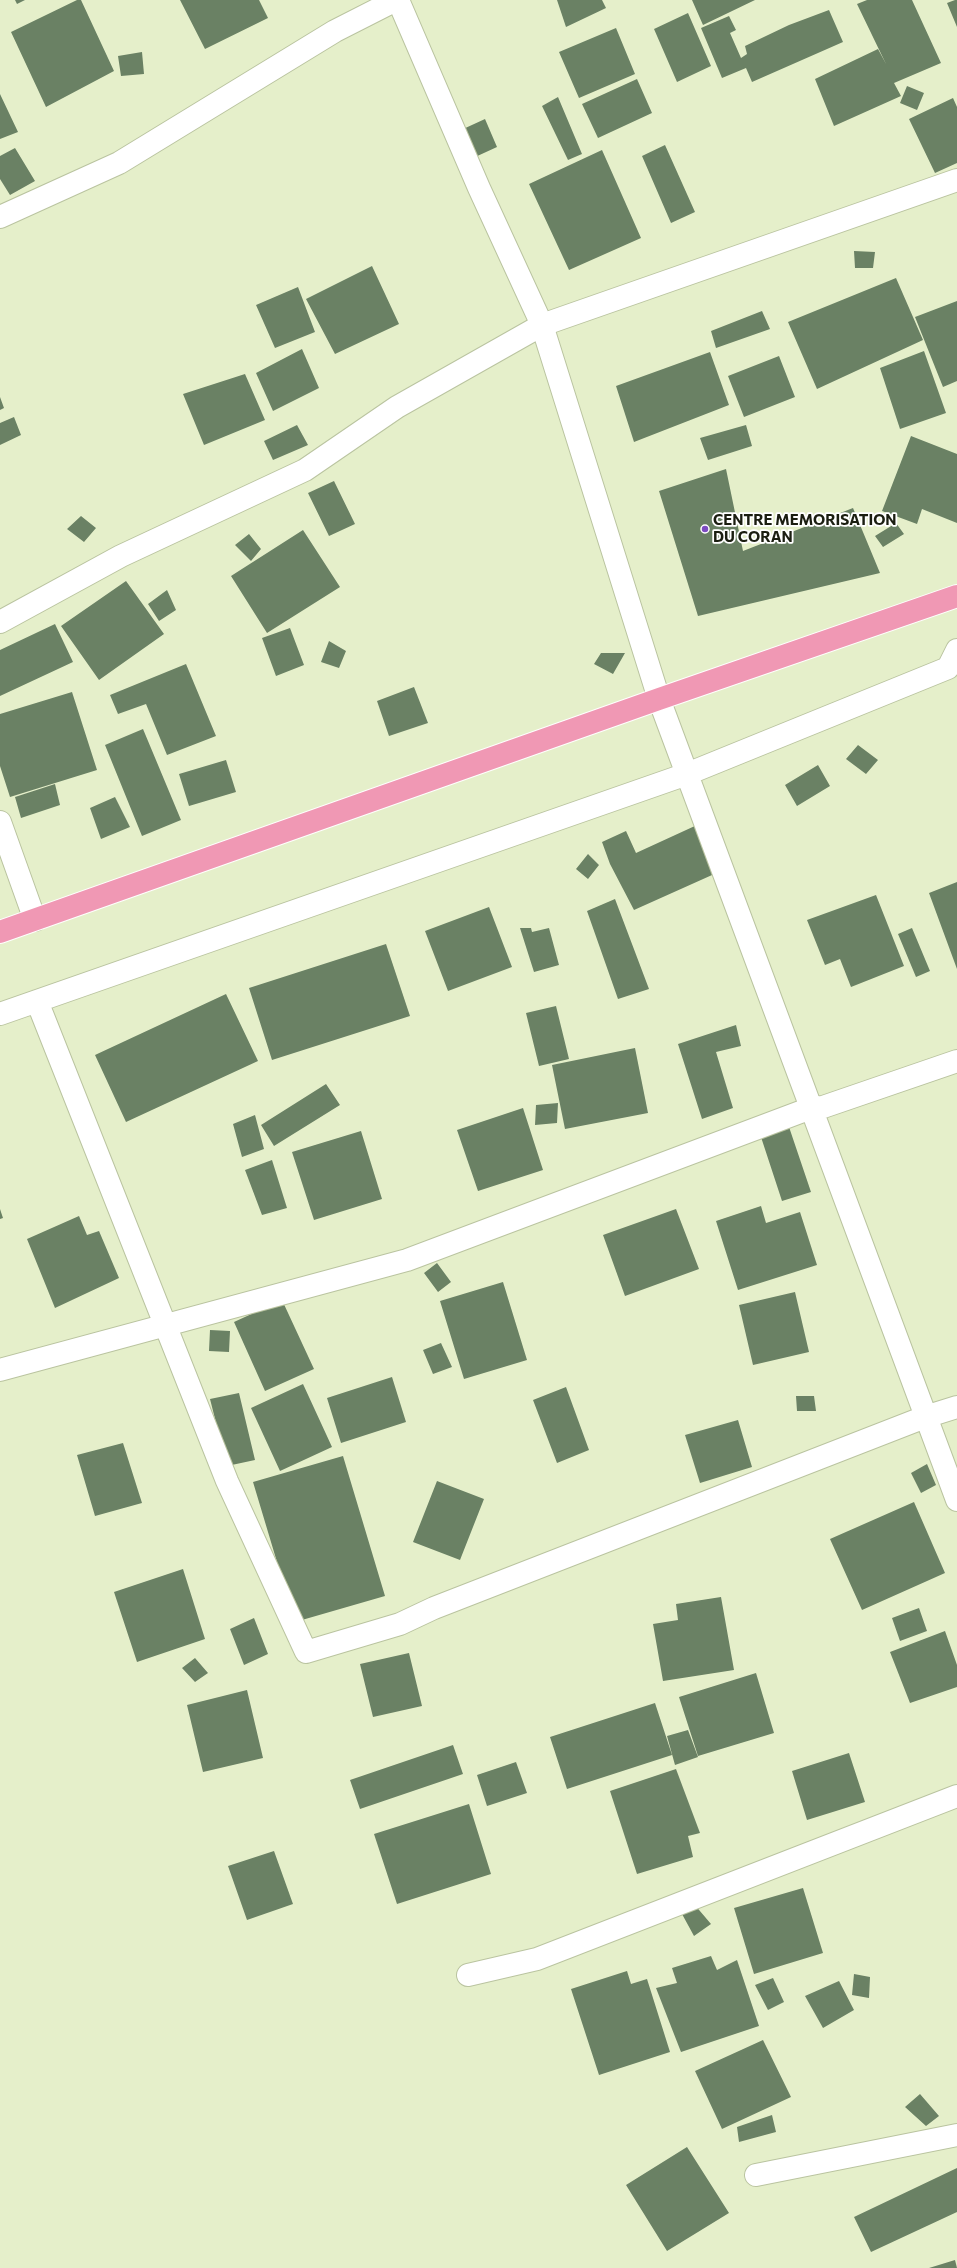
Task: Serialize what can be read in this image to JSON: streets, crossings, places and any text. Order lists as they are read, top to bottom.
{
  "places": ["CENTRE MEMORISATION DU CORAN"]
}
